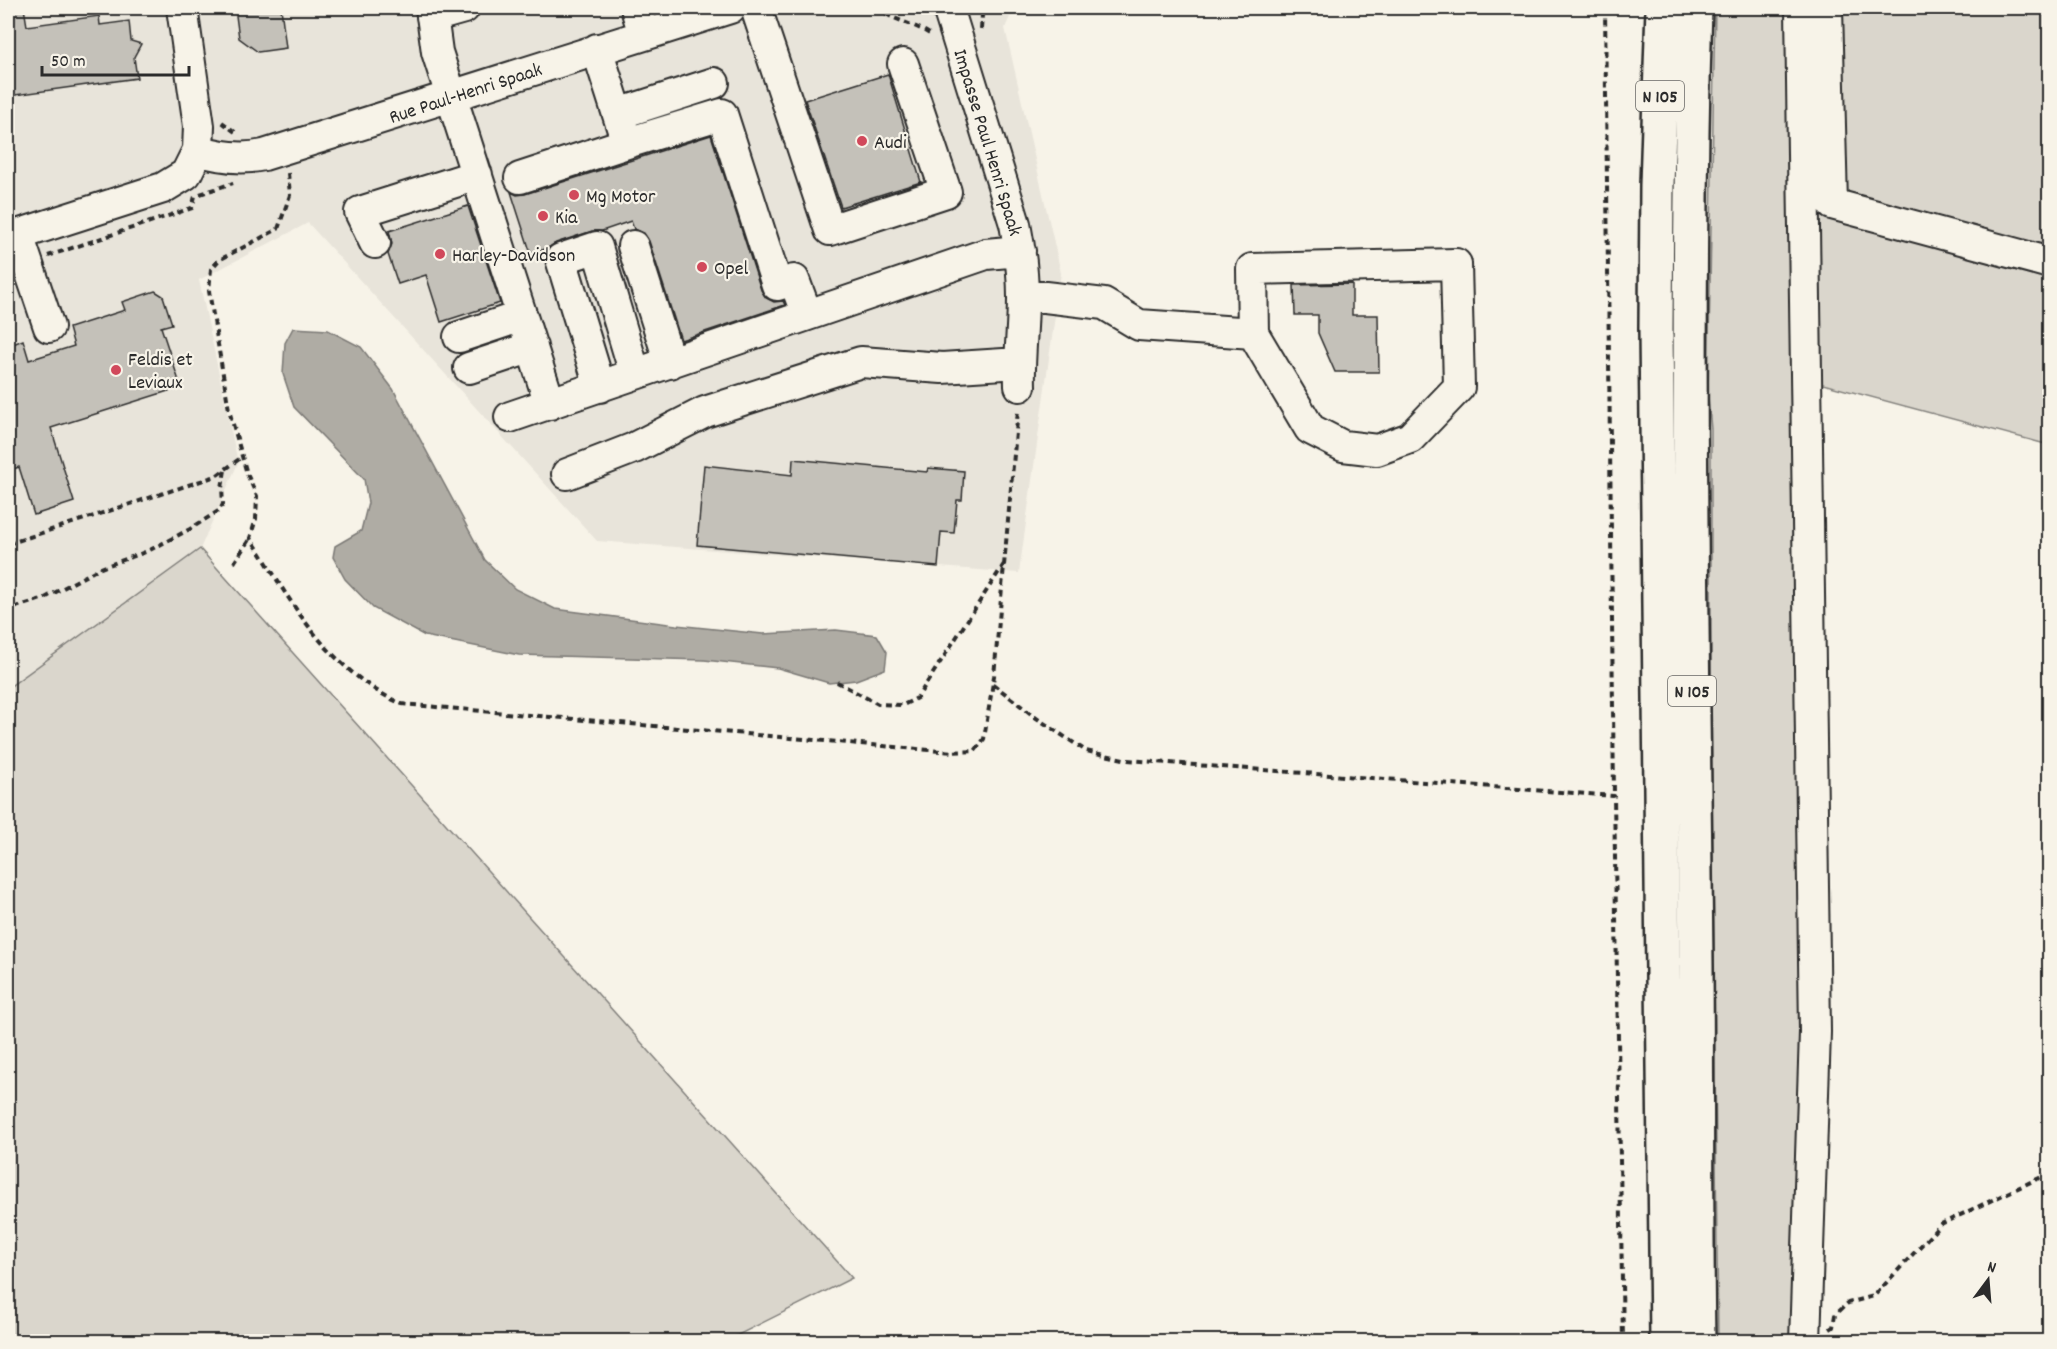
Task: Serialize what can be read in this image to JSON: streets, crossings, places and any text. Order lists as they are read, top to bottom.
{
  "streets": {
    "highway": ["N 105"],
    "street": ["Rue Paul-Henri Spaak", "Impasse Paul Henri Spaak"]
  },
  "places": [
    "Audi",
    "Mg Motor",
    "Kia",
    "Harley-Davidson",
    "Opel",
    "Feldis et Leviaux"
  ],
  "scale_bar": "50 m",
  "north": "top"
}
